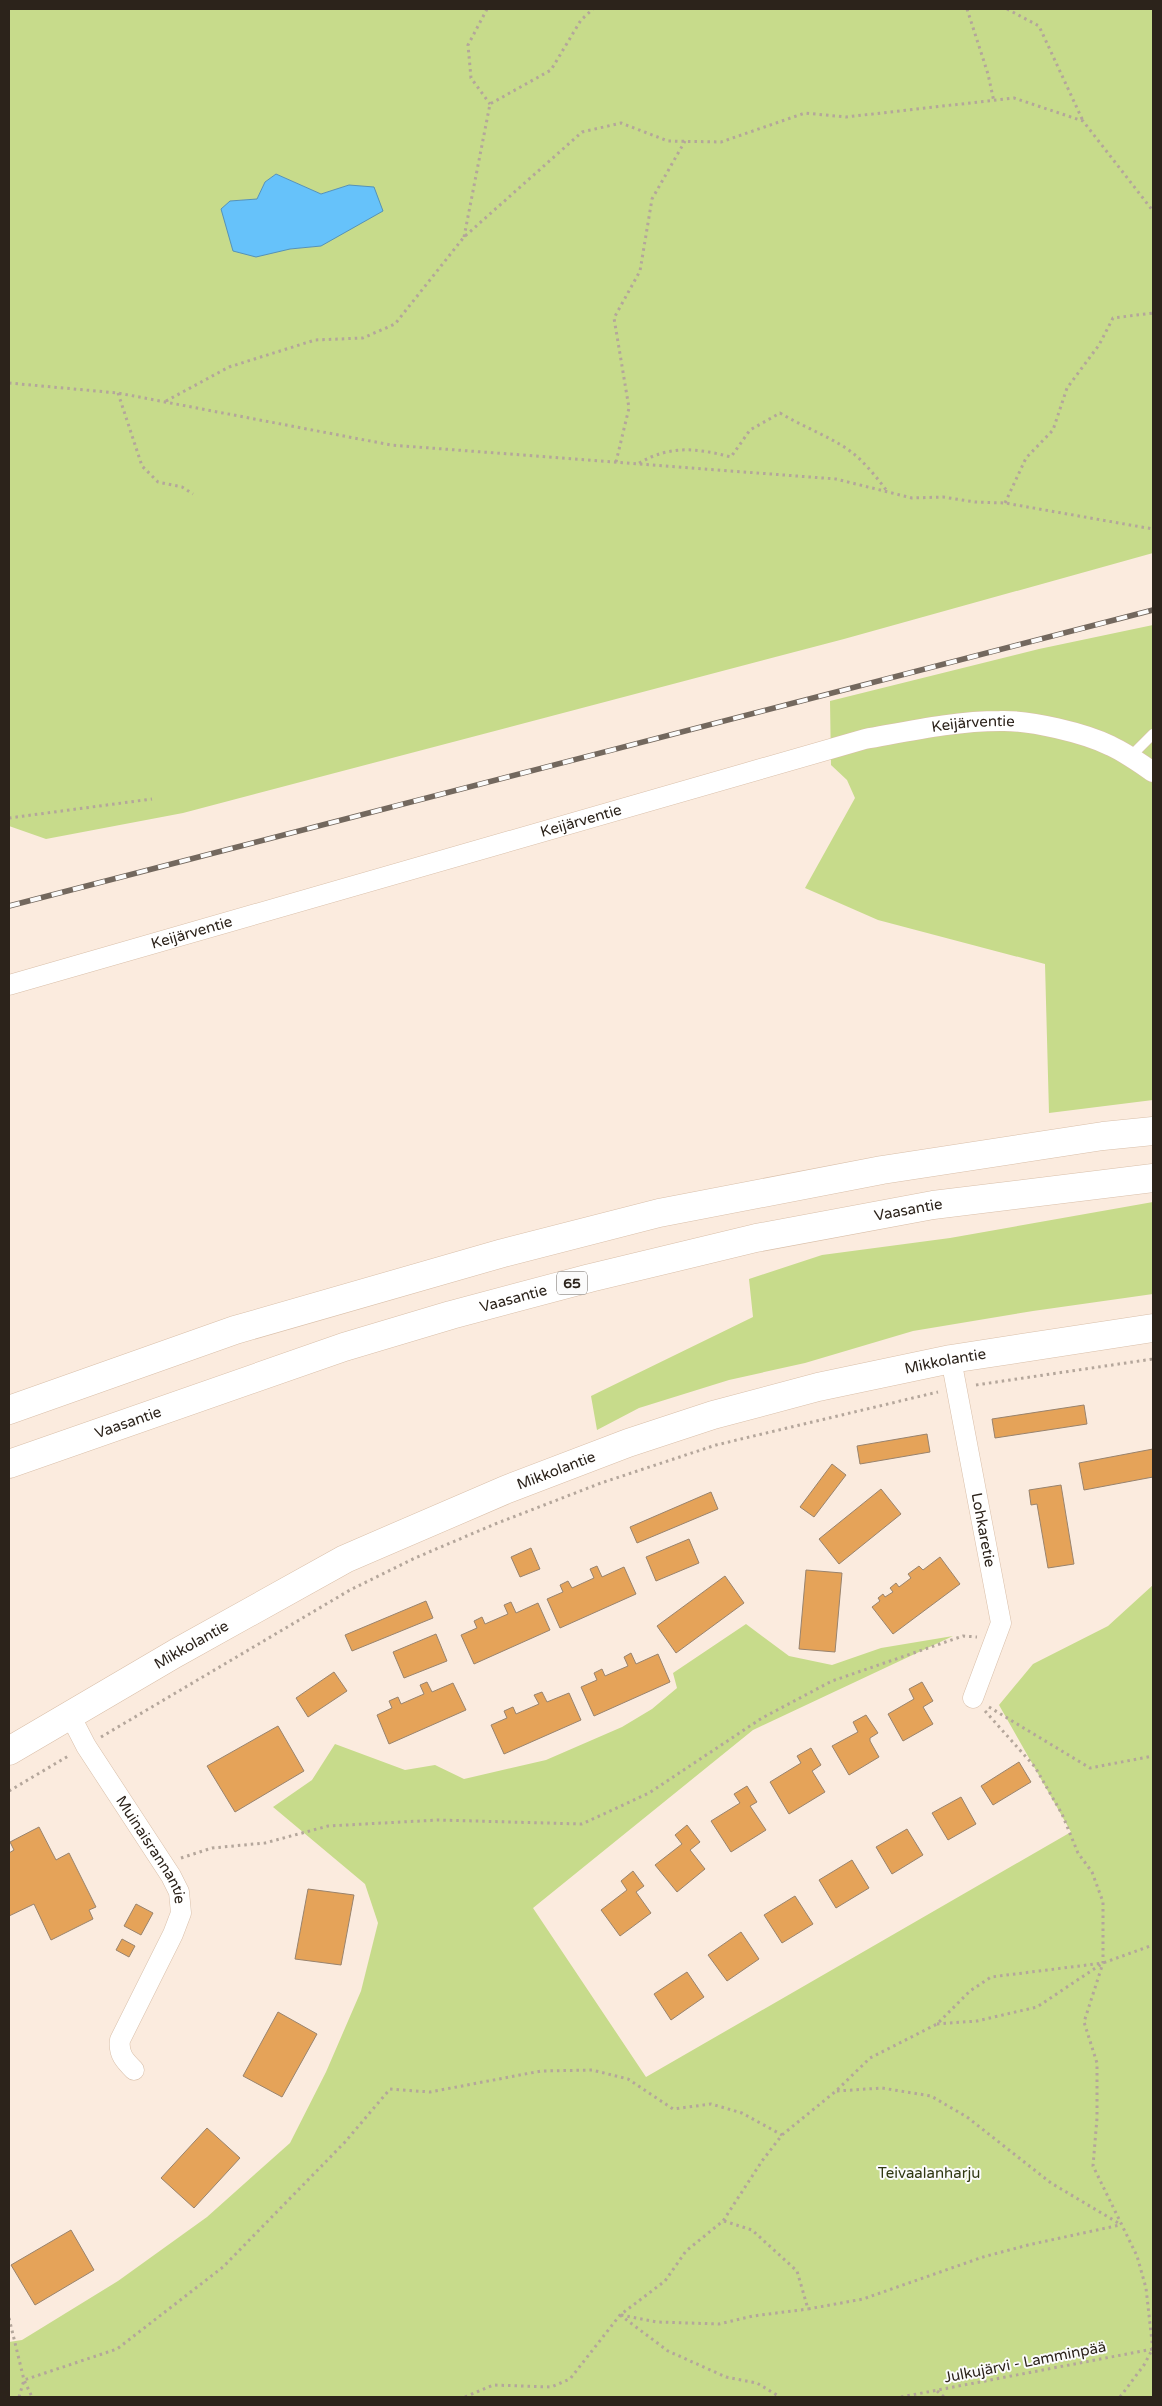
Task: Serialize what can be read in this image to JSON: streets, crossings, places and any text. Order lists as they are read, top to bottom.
{
  "streets": {
    "main road": ["Vaasantie", "65", "Mikkolantie"],
    "street": ["Keijärventie", "Lohkaretie", "Muinaisrannantie"],
    "path": ["Julkujärvi - Lamminpää"]
  },
  "crossings": [
    ["Mikkolantie", "Lohkaretie"],
    ["Mikkolantie", "Muinaisrannantie"]
  ],
  "parks": ["Teivaalanharju"]
}
